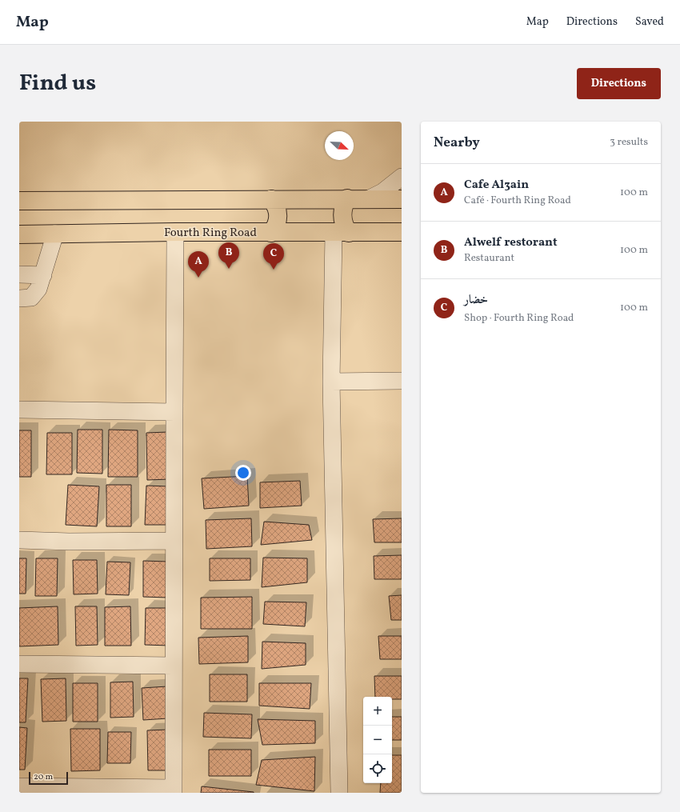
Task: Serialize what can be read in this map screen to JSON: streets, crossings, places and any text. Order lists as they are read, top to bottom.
{
  "streets": {
    "main road": ["Fourth Ring Road"]
  },
  "scale_bar": "20 m",
  "north": "bottom right",
  "page": {
    "header": "Map",
    "nav": ["Map", "Directions", "Saved"],
    "title": "Find us",
    "buttons": "Directions",
    "heading": ["Nearby", "3 results"],
    "list": [
      {
        "mark": "A",
        "name": "Cafe Al3ain",
        "note": "Café · Fourth Ring Road",
        "value": "100 m"
      },
      {
        "mark": "B",
        "name": "Alwelf restorant",
        "note": "Restaurant",
        "value": "100 m"
      },
      {
        "mark": "C",
        "name": "خضار",
        "note": "Shop · Fourth Ring Road",
        "value": "100 m"
      }
    ],
    "pins": ["B", "C", "A"],
    "map_buttons": ["+", "−"],
    "scale": "20 m"
  }
}
